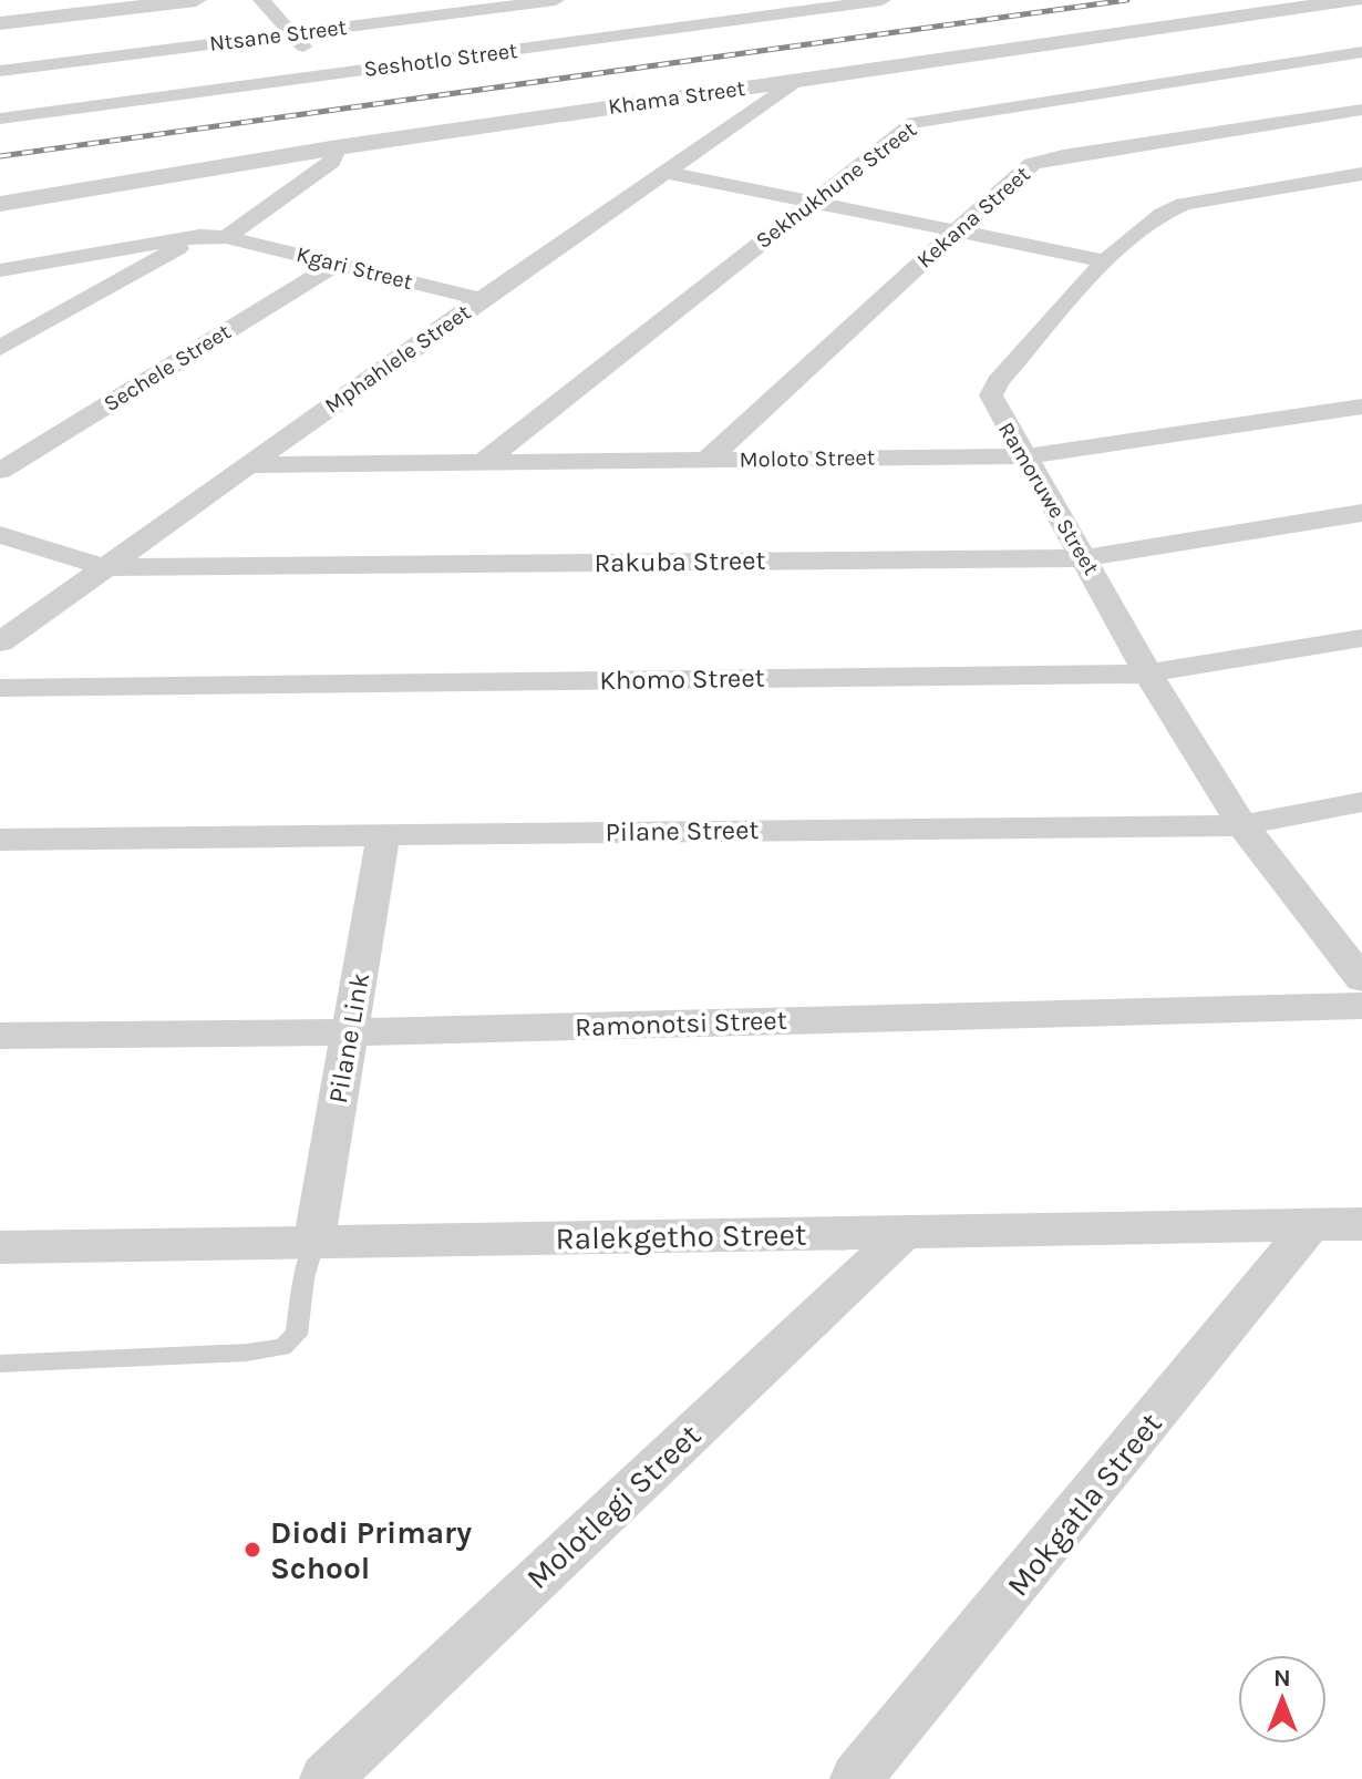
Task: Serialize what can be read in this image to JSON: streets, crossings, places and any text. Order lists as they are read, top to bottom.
{
  "streets": {
    "street": [
      "Ntsane Street",
      "Seshotlo Street",
      "Khama Street",
      "Sekhukhune Street",
      "Kekana Street",
      "Kgari Street",
      "Mphahlele Street",
      "Sechele Street",
      "Moloto Street",
      "Ramoruwe Street",
      "Rakuba Street",
      "Khomo Street",
      "Pilane Street",
      "Ramonotsi Street",
      "Pilane Link",
      "Ralekgetho Street",
      "Mokgatla Street",
      "Molotlegi Street"
    ]
  },
  "crossings": [
    ["Khama Street", "Mphahlele Street"],
    ["Sekhukhune Street", "Moloto Street"],
    ["Kekana Street", "Moloto Street"],
    ["Kgari Street", "Mphahlele Street"],
    ["Kgari Street", "Sechele Street"],
    ["Mphahlele Street", "Moloto Street"],
    ["Mphahlele Street", "Rakuba Street"],
    ["Moloto Street", "Ramoruwe Street"],
    ["Ramoruwe Street", "Rakuba Street"],
    ["Ramoruwe Street", "Khomo Street"],
    ["Ramoruwe Street", "Pilane Street"],
    ["Pilane Street", "Pilane Link"],
    ["Ramonotsi Street", "Pilane Link"],
    ["Pilane Link", "Ralekgetho Street"],
    ["Ralekgetho Street", "Mokgatla Street"],
    ["Ralekgetho Street", "Molotlegi Street"]
  ],
  "places": ["Diodi Primary School"],
  "north": "top"
}
